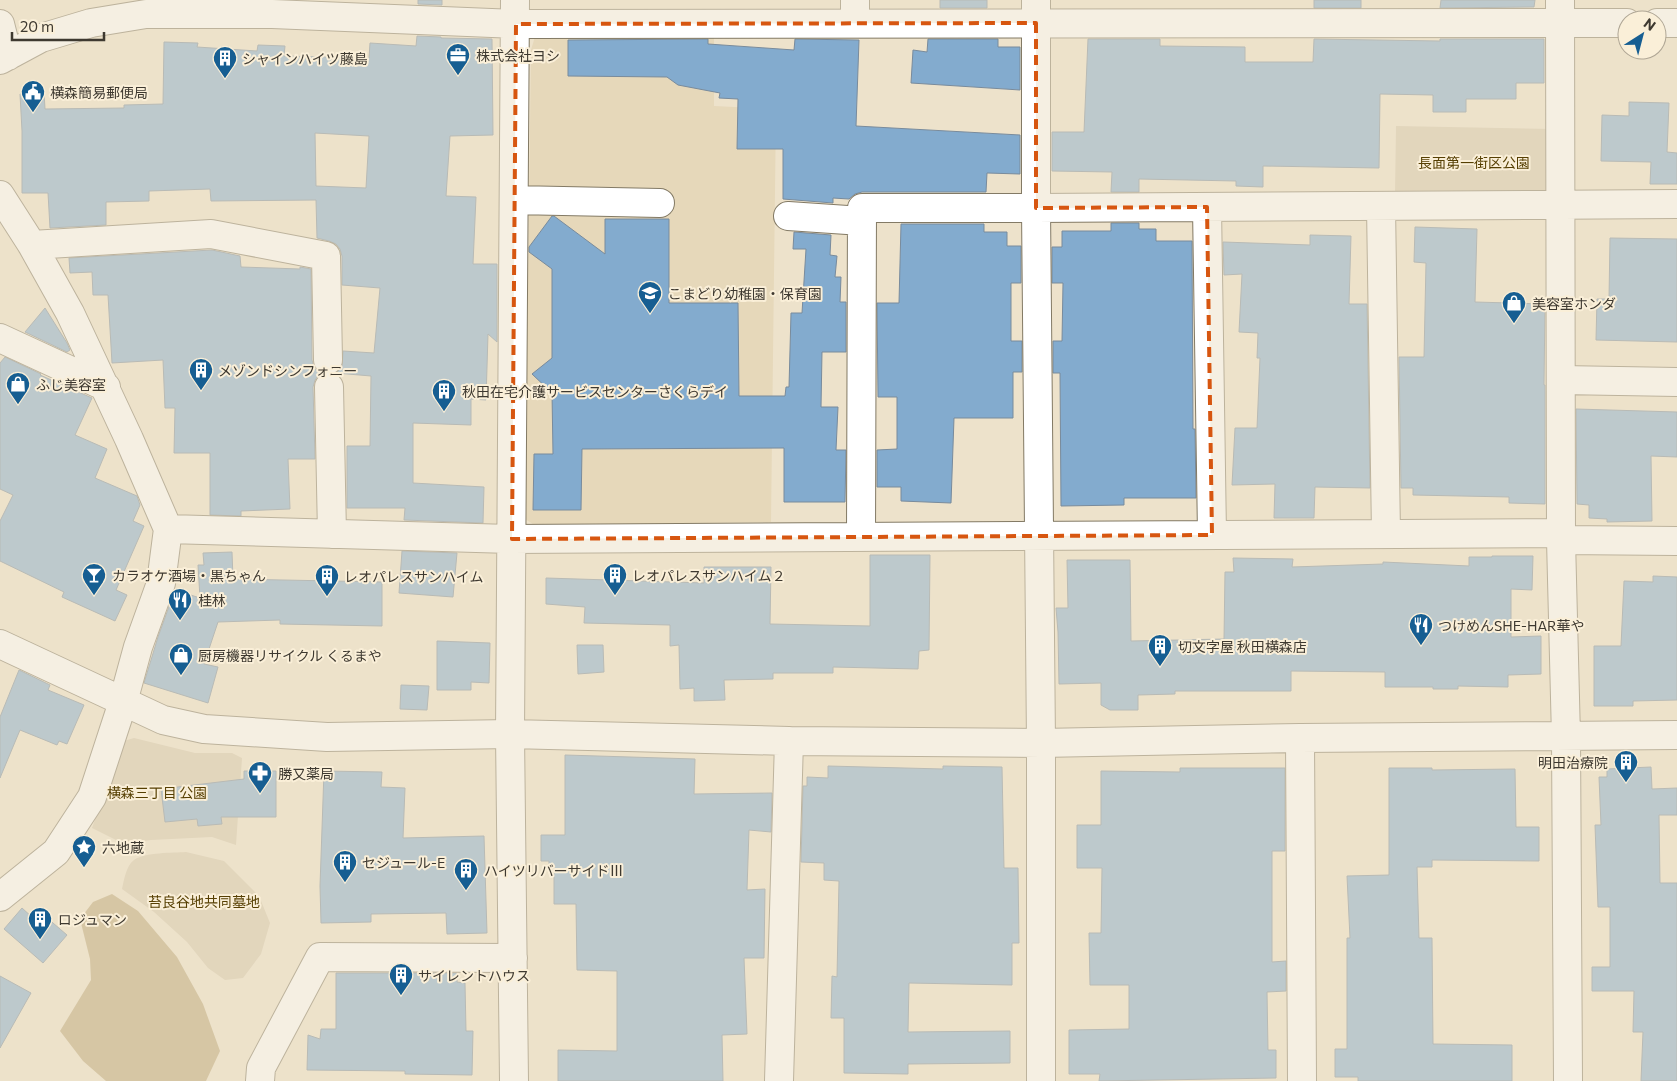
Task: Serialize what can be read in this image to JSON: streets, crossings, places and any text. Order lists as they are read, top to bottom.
{
  "parks": ["長面第一街区公園", "横森三丁目 公園", "苔良谷地共同墓地"],
  "places": {
    "office": ["株式会社ヨシ"],
    "building": [
      "シャインハイツ藤島",
      "メゾンドシンフォニー",
      "秋田在宅介護サービスセンターさくらデイ",
      "レオパレスサンハイム２",
      "レオパレスサンハイム",
      "切文字屋 秋田横森店",
      "明田治療院",
      "セジュール-E",
      "ハイツリバーサイドⅢ",
      "ロジュマン",
      "サイレントハウス"
    ],
    "public building": ["横森簡易郵便局"],
    "school or university": ["こまどり幼稚園・保育園"],
    "shop": ["美容室ホンダ", "ふじ美容室", "厨房機器リサイクル くるまや"],
    "bar": ["カラオケ酒場・黒ちゃん"],
    "restaurant": ["桂林", "つけめんSHE-HAR華や"],
    "pharmacy": ["勝又薬局"],
    "place": ["六地蔵"]
  },
  "scale_bar": "20 m",
  "north": "top right"
}
